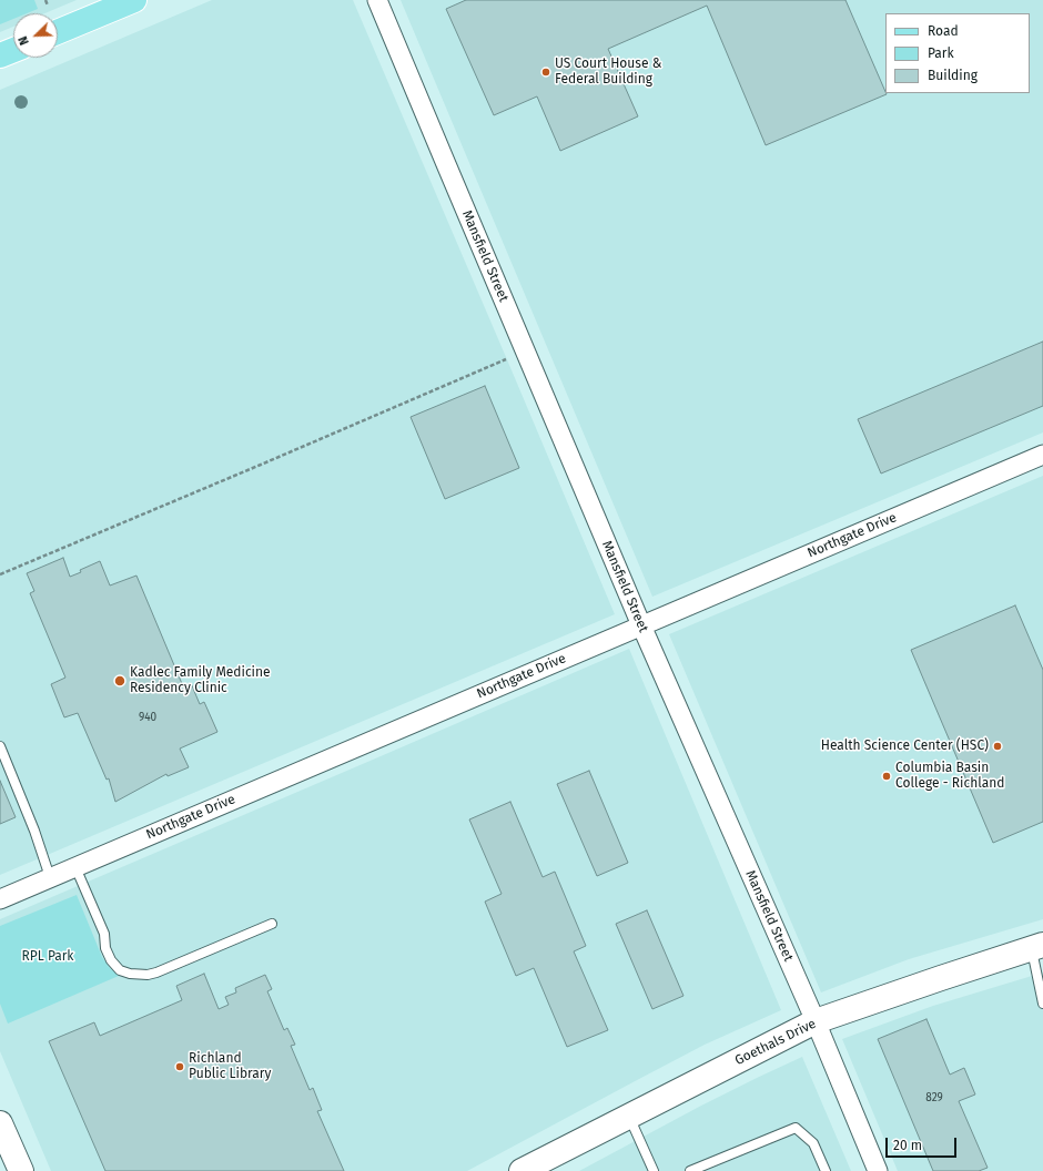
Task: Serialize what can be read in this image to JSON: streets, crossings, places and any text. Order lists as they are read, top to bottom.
{
  "streets": {
    "street": ["Mansfield Street", "Northgate Drive", "Goethals Drive"]
  },
  "crossings": [
    ["Mansfield Street", "Northgate Drive"],
    ["Mansfield Street", "Goethals Drive"]
  ],
  "parks": ["RPL Park"],
  "places": [
    "US Court House & Federal Building",
    "Kadlec Family Medicine Residency Clinic",
    "Health Science Center (HSC)",
    "Columbia Basin College - Richland",
    "Richland Public Library"
  ],
  "house_numbers": ["940", "829"],
  "legend": ["Road", "Park", "Building"],
  "scale_bar": "20 m",
  "north": "bottom left"
}
